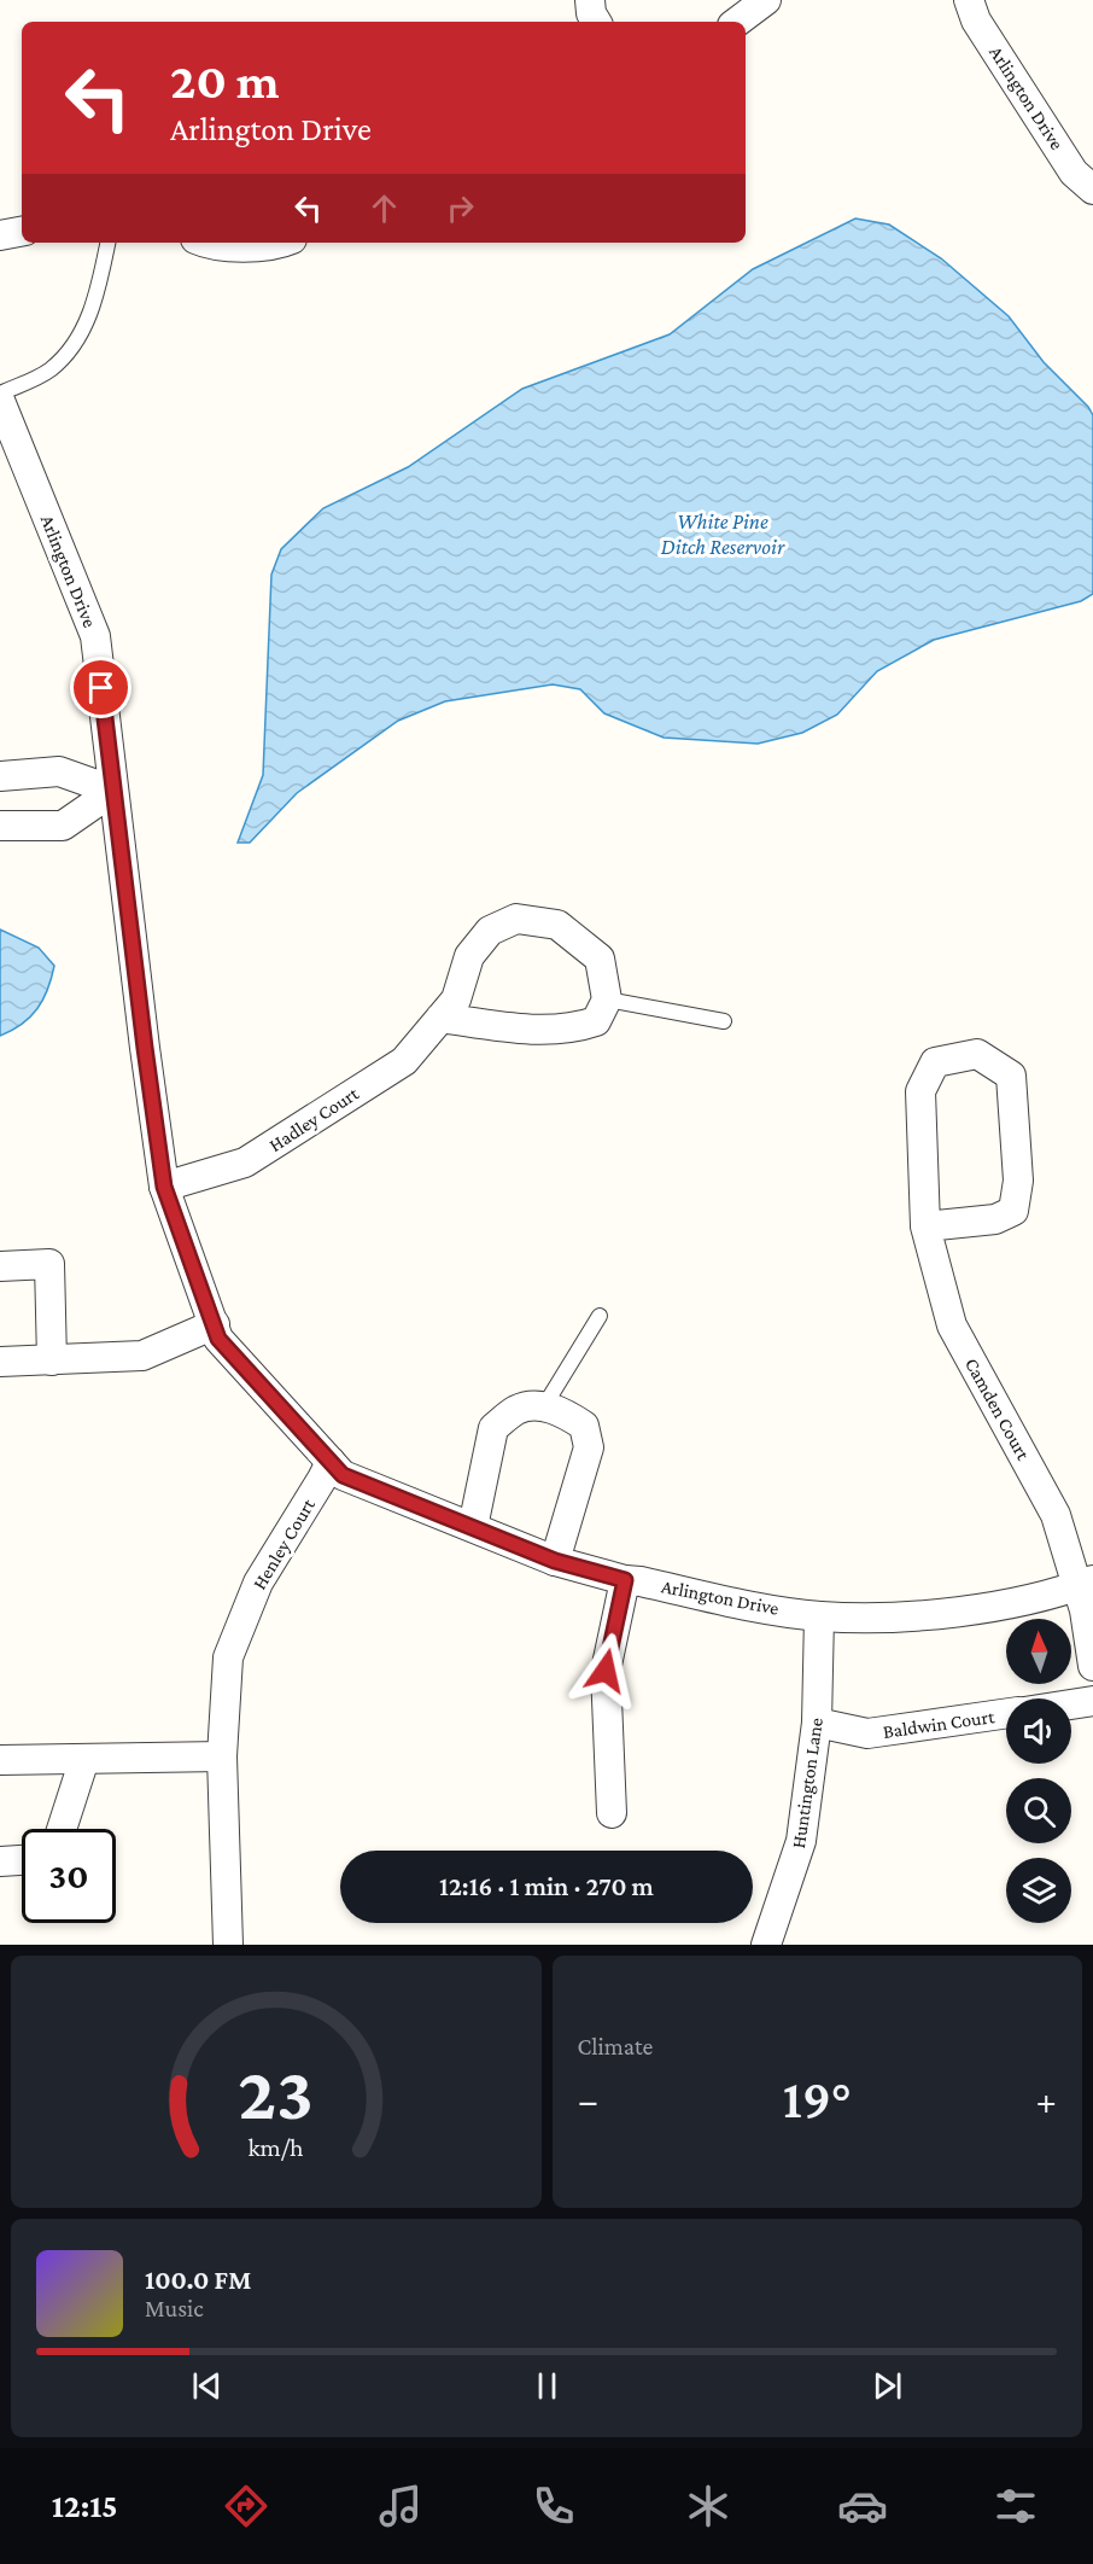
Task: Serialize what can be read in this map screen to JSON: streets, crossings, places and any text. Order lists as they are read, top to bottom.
{
  "streets": {
    "street": [
      "Arlington Drive",
      "Hadley Court",
      "Camden Court",
      "Henley Court",
      "Baldwin Court",
      "Huntington Lane"
    ]
  },
  "crossings": [
    ["Arlington Drive", "Hadley Court"],
    ["Arlington Drive", "Camden Court"],
    ["Arlington Drive", "Henley Court"],
    ["Arlington Drive", "Huntington Lane"],
    ["Baldwin Court", "Huntington Lane"]
  ],
  "water": ["White Pine Ditch Reservoir"],
  "north": "top",
  "page": {
    "turn": ["20 m", "Arlington Drive"],
    "limit": "30",
    "trip": "12:16 · 1 min · 270 m",
    "tile": "Climate",
    "heat": ["−", "19°", "+"],
    "song": ["100.0 FM", "Music"],
    "tabs": "12:15",
    "gauge": ["23", "km/h"]
  }
}
